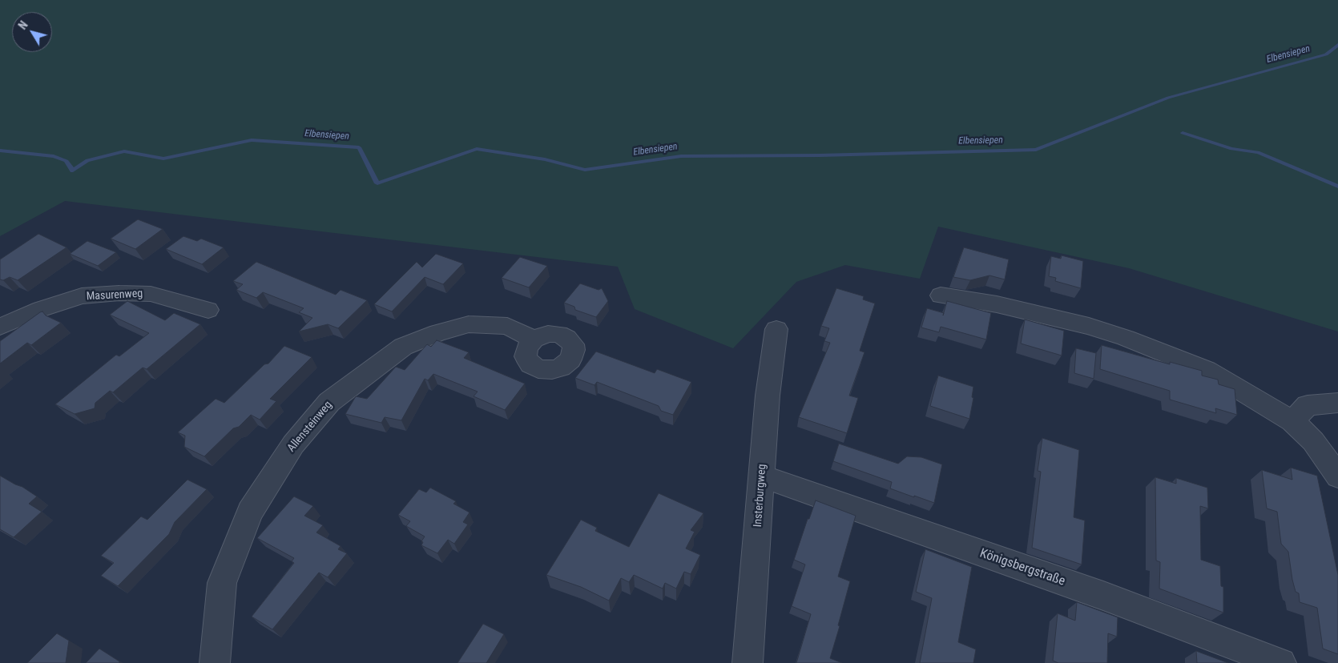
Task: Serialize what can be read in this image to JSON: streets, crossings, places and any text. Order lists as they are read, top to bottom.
{
  "streets": {
    "street": [
      "Masurenweg",
      "Allensteinweg",
      "Insterburgweg",
      "Königsbergstraße"
    ]
  },
  "crossings": [
    ["Insterburgweg", "Königsbergstraße"]
  ],
  "water": ["Elbensiepen"],
  "north": "top left"
}
